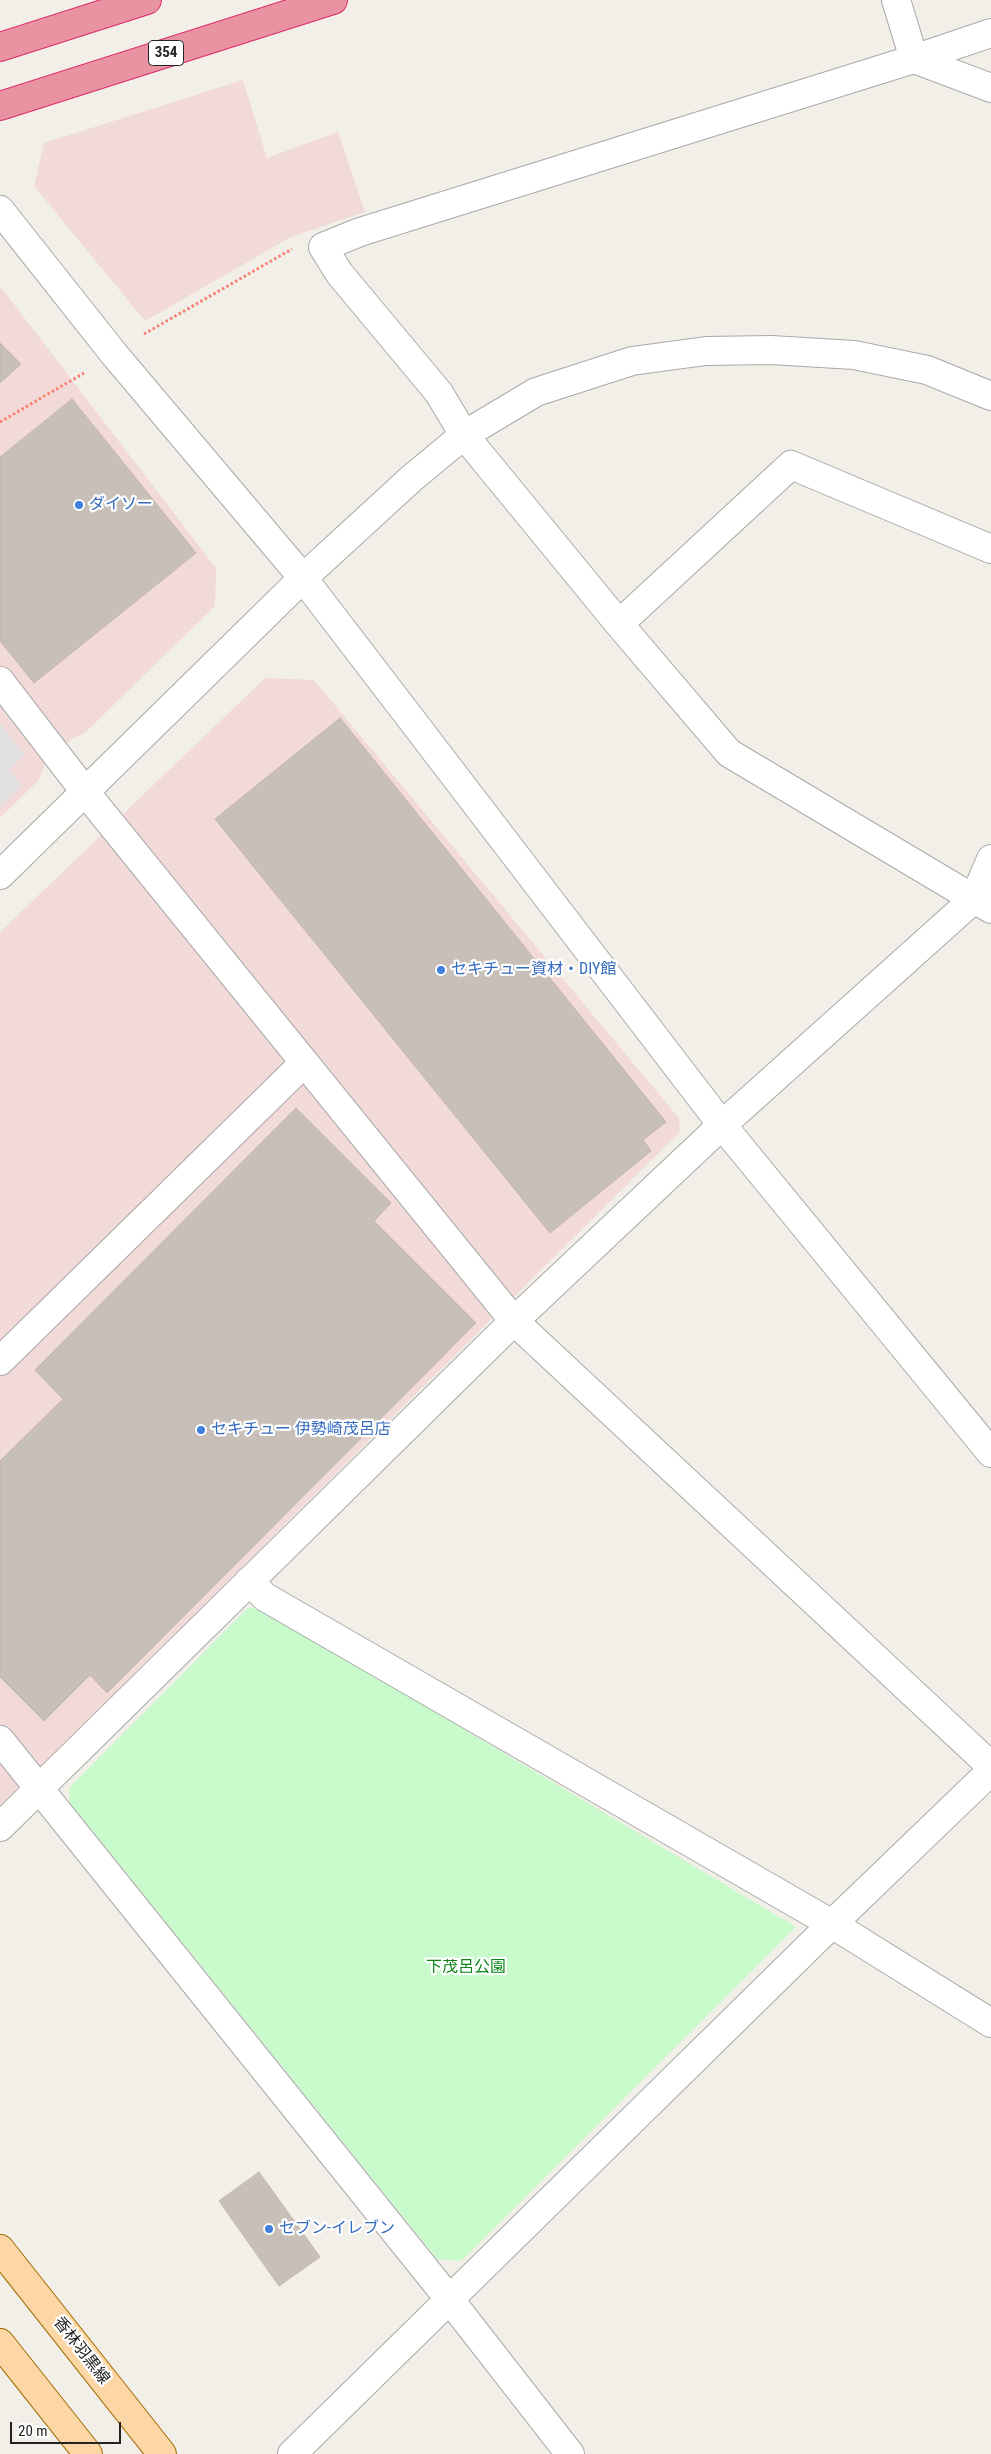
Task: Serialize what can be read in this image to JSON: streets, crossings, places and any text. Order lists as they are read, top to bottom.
{
  "streets": {
    "highway": ["354"],
    "main road": ["香林羽黒線"]
  },
  "parks": ["下茂呂公園"],
  "places": [
    "ダイソー",
    "セキチュー資材・DIY館",
    "セキチュー 伊勢崎茂呂店",
    "セブン-イレブン"
  ],
  "scale_bar": "20 m"
}
